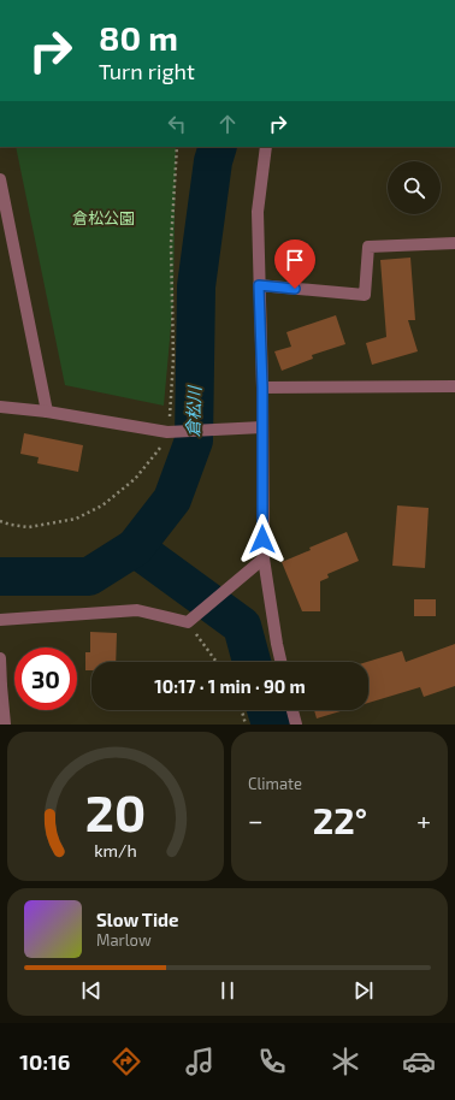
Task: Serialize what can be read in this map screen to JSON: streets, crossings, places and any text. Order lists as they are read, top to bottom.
{
  "water": ["倉松川"],
  "parks": ["倉松公園"],
  "page": {
    "turn": ["80 m", "Turn right"],
    "limit": "30",
    "trip": "10:17 · 1 min · 90 m",
    "tile": "Climate",
    "heat": ["−", "22°", "+"],
    "song": ["Slow Tide", "Marlow"],
    "tabs": "10:16",
    "gauge": ["20", "km/h"]
  }
}
